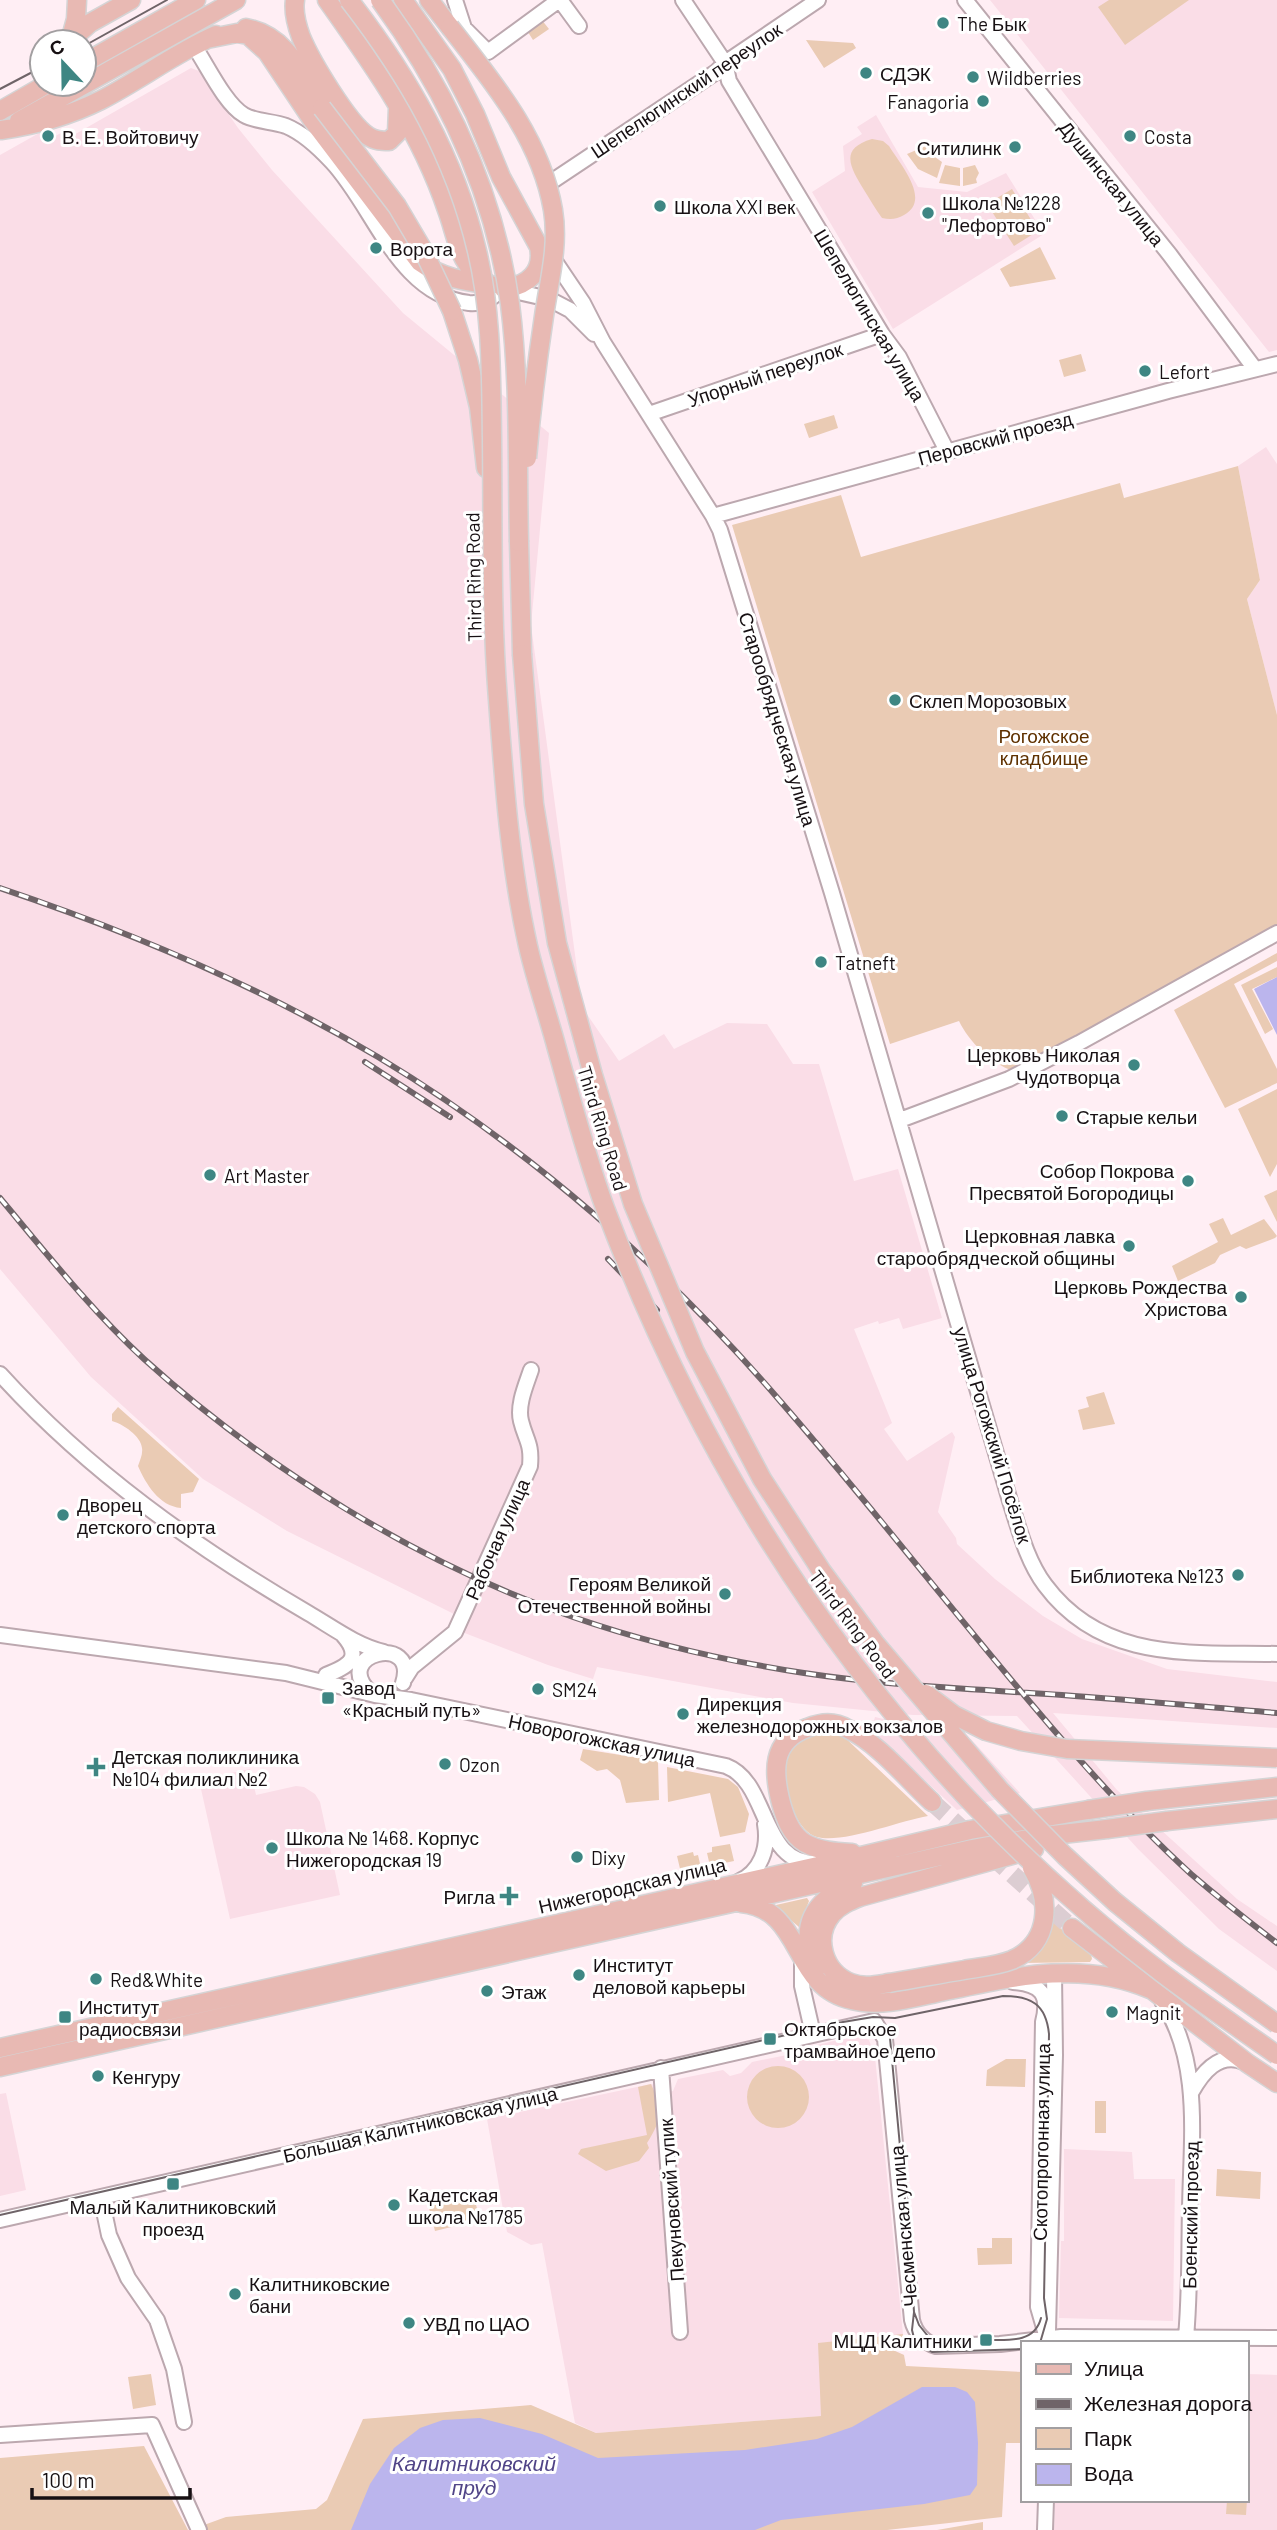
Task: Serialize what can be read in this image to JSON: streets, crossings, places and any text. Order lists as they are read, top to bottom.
{
  "streets": {
    "main road": ["Third Ring Road", "Нижегородская улица"],
    "street": [
      "Шепелюгинский переулок",
      "Душинская улица",
      "Шепелюгинская улица",
      "Упорный переулок",
      "Перовский проезд",
      "Старообрядческая улица",
      "улица Рогожский Посёлок",
      "Рабочая улица",
      "Новорогожская улица",
      "Большая Калитниковская улица",
      "Скотопрогонная улица",
      "Пекуновский тупик",
      "Боенский проезд",
      "Чесменская улица"
    ]
  },
  "crossings": [
    ["Шепелюгинский переулок", "Шепелюгинская улица"],
    ["Душинская улица", "Перовский проезд"],
    ["Шепелюгинская улица", "Упорный переулок"],
    ["Шепелюгинская улица", "Перовский проезд"],
    ["Упорный переулок", "Старообрядческая улица"],
    ["Перовский проезд", "Старообрядческая улица"],
    ["Старообрядческая улица", "улица Рогожский Посёлок"],
    ["Рабочая улица", "Новорогожская улица"],
    ["Новорогожская улица", "Нижегородская улица"],
    ["Большая Калитниковская улица", "Пекуновский тупик"],
    ["Большая Калитниковская улица", "Чесменская улица"],
    ["Скотопрогонная улица", "Чесменская улица"],
    ["Боенский проезд", "Чесменская улица"]
  ],
  "water": ["Калитниковский пруд"],
  "parks": ["Рогожское кладбище"],
  "places": {
    "other": [
      "The Бык",
      "СДЭК",
      "Wildberries",
      "Fanagoria",
      "В. Е. Войтовичу",
      "Costa",
      "Ситилинк",
      "Школа XXI век",
      "Школа №1228 \"Лефортово\"",
      "Ворота",
      "Lefort",
      "Склеп Морозовых",
      "Tatneft",
      "Церковь Николая Чудотворца",
      "Старые кельи",
      "Art Master",
      "Собор Покрова Пресвятой Богородицы",
      "Церковная лавка старообрядческой общины",
      "Церковь Рождества Христова",
      "Дворец детского спорта",
      "Библиотека №123",
      "Героям Великой Отечественной войны",
      "SM24",
      "Дирекция железнодорожных вокзалов",
      "Ozon",
      "Школа № 1468. Корпус Нижегородская 19",
      "Dixy",
      "Институт деловой карьеры",
      "Red&White",
      "Этаж",
      "Magnit",
      "Кенгуру",
      "Кадетская школа №1785",
      "Калитниковские бани",
      "УВД по ЦАО"
    ],
    "transit": [
      "Завод «Красный путь»",
      "Институт радиосвязи",
      "Октябрьское трамвайное депо",
      "Малый Калитниковский проезд",
      "МЦД Калитники"
    ],
    "health": ["Детская поликлиника №104 филиал №2", "Ригла"]
  },
  "legend": [
    "Улица",
    "Железная дорога",
    "Парк",
    "Вода"
  ],
  "scale_bar": "100 m",
  "north": "top"
}
